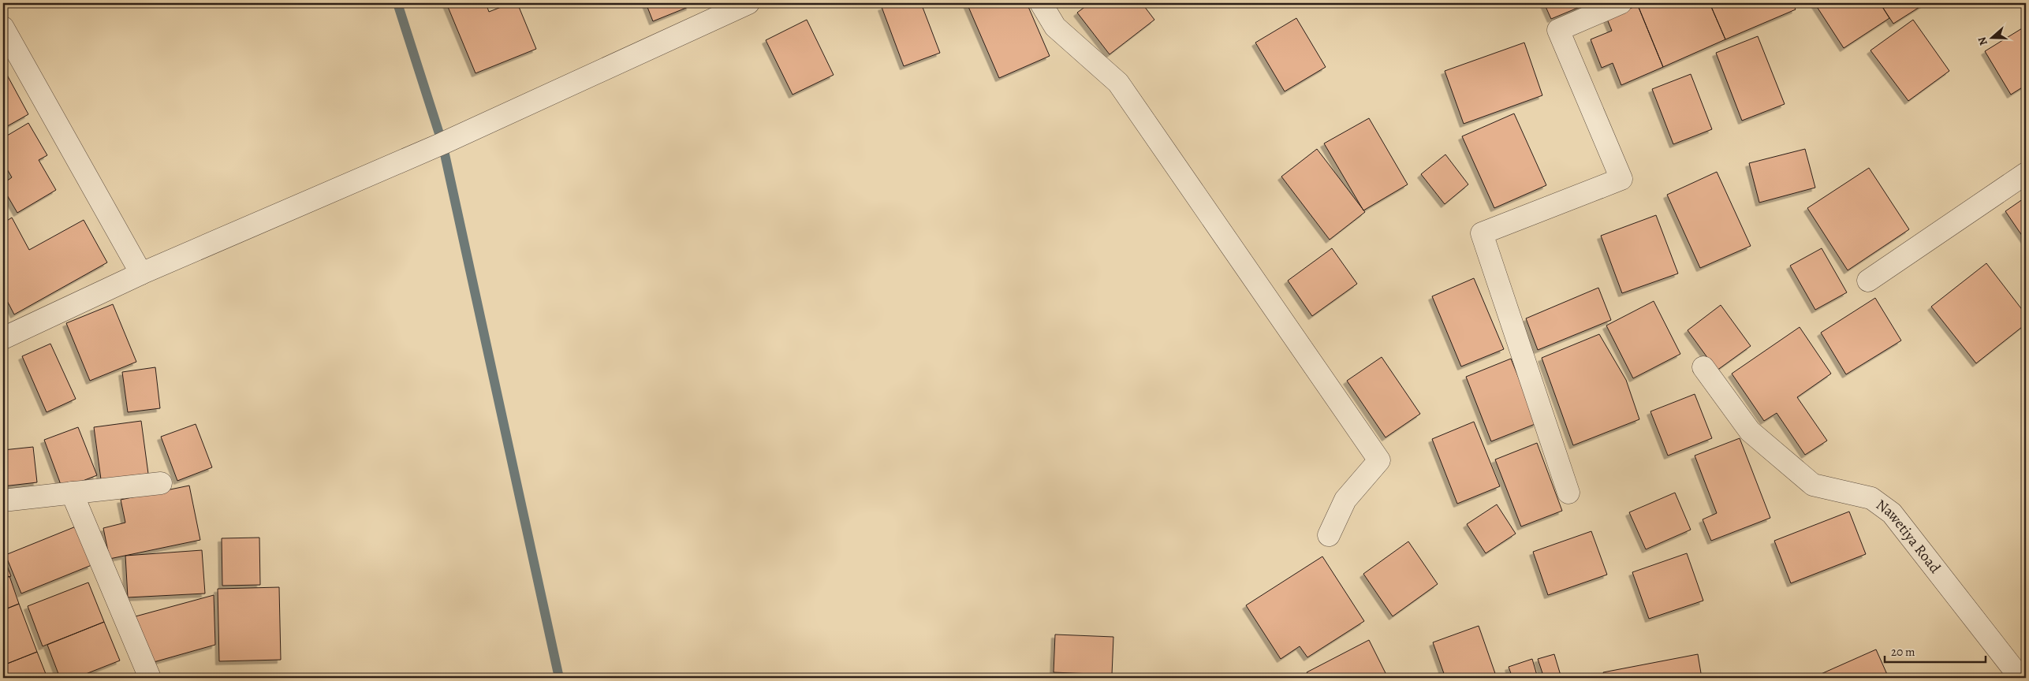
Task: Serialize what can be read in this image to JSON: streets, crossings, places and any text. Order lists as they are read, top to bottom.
{
  "streets": {
    "street": ["Nawetiya Road"]
  },
  "scale_bar": "20 m",
  "north": "left"
}
